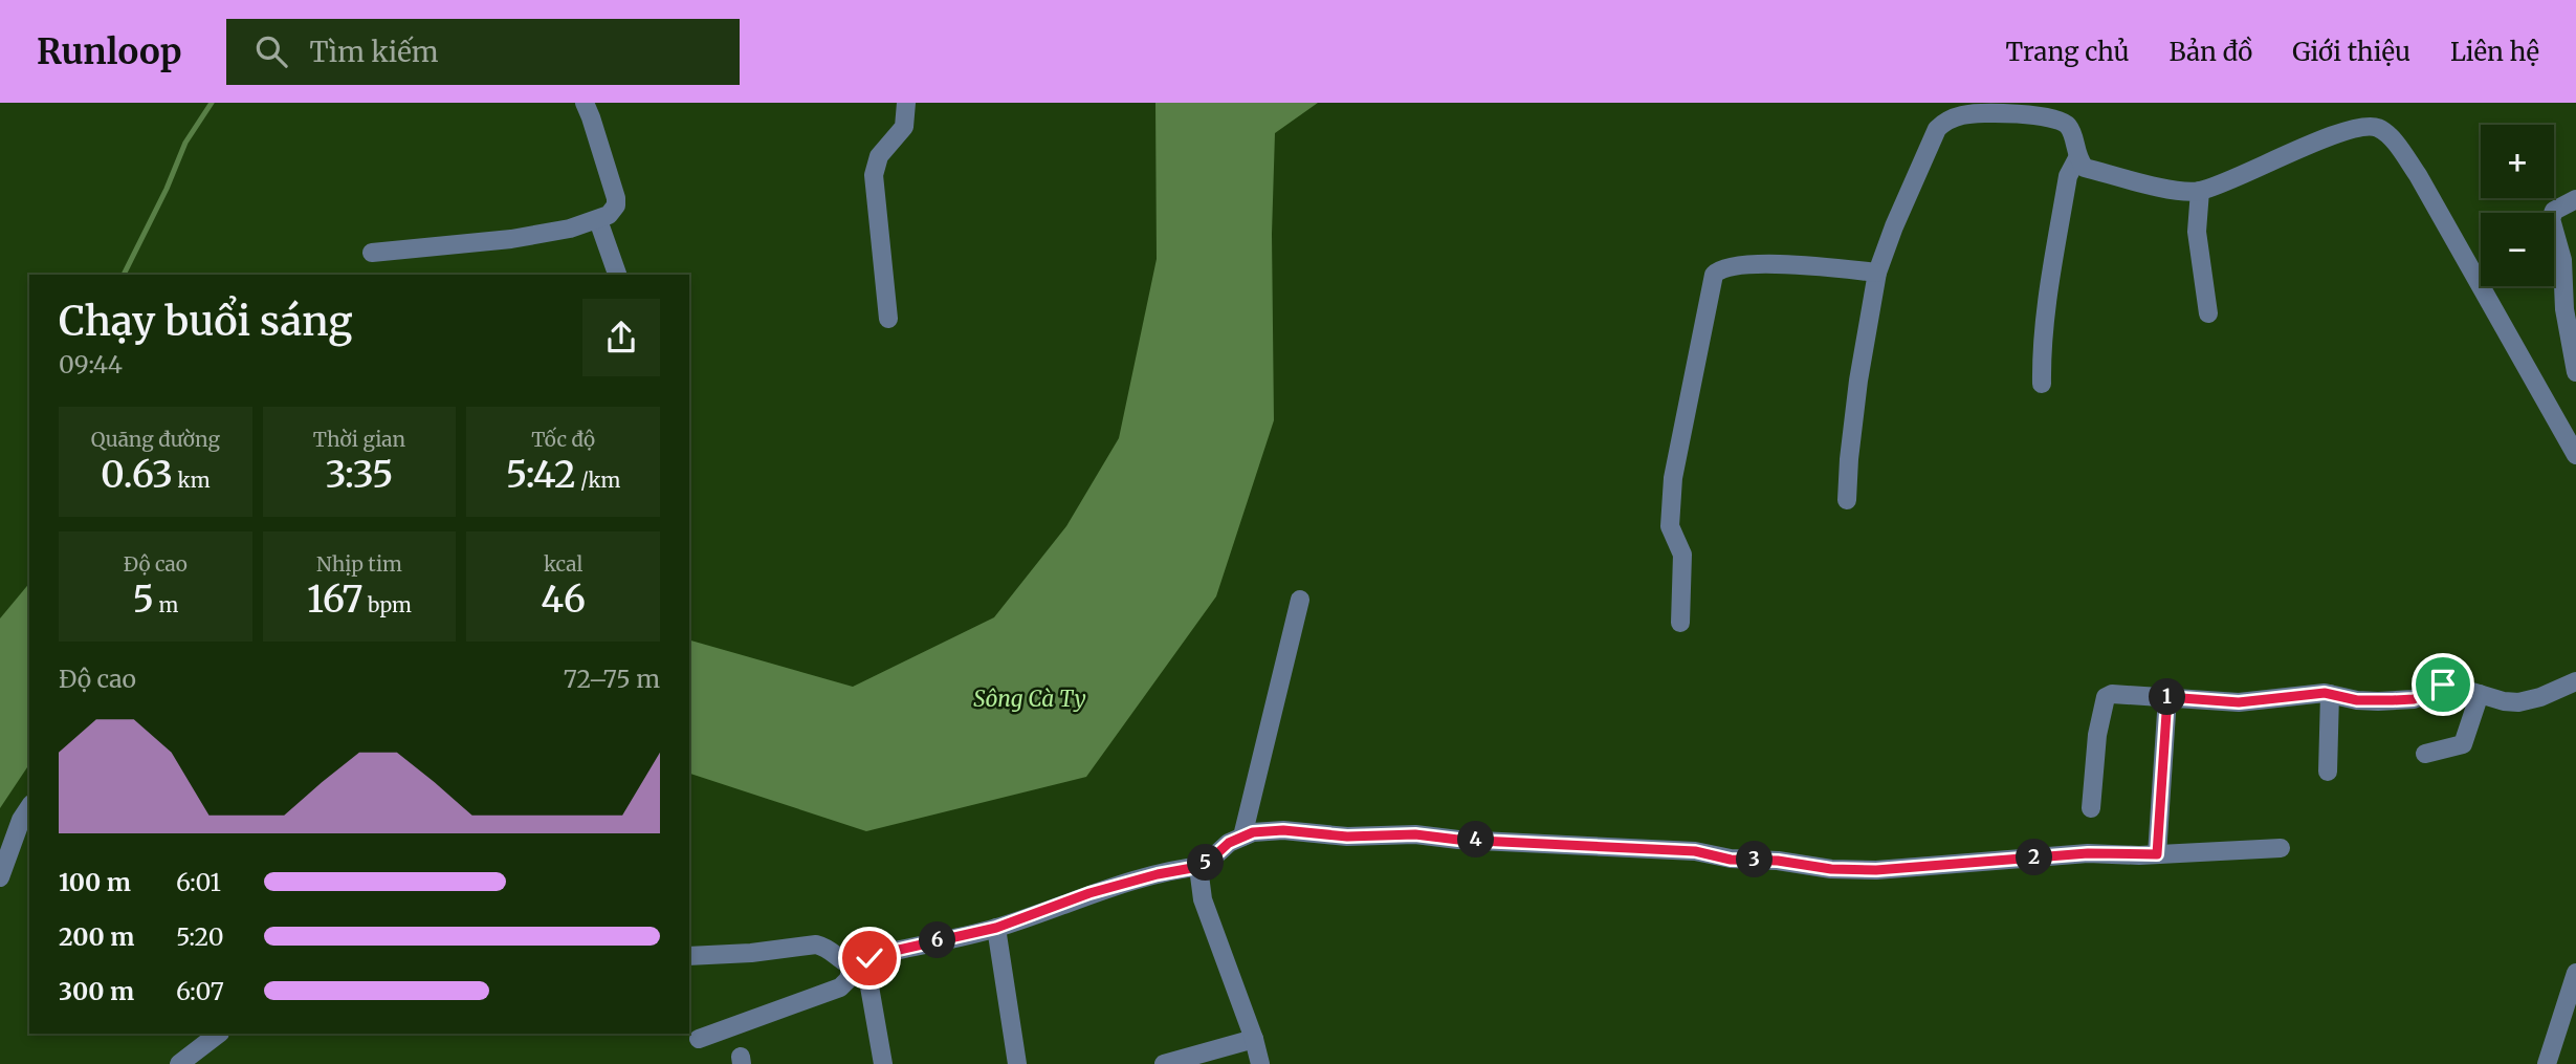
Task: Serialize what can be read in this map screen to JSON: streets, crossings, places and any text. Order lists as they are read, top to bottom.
{
  "water": ["Sông Cà Ty"],
  "page": {
    "header": "Runloop",
    "search": "Tìm kiếm",
    "nav": [
      "Trang chủ",
      "Bản đồ",
      "Giới thiệu",
      "Liên hệ"
    ],
    "map_buttons": ["+", "−"],
    "heading": ["Chạy buổi sáng", "09:44"],
    "stats": [
      ["Quãng đường", "0.63 km"],
      ["Thời gian", "3:35"],
      ["Tốc độ", "5:42 /km"],
      ["Độ cao", "5 m"],
      ["Nhịp tim", "167 bpm"],
      ["kcal", "46"]
    ],
    "chart": ["Độ cao", "72–75 m"],
    "pins": [
      "1",
      "4",
      "2",
      "3",
      "5",
      "6"
    ],
    "list": [
      {
        "name": "100 m",
        "note": "6:01"
      },
      {
        "name": "200 m",
        "note": "5:20"
      },
      {
        "name": "300 m",
        "note": "6:07"
      }
    ]
  }
}
